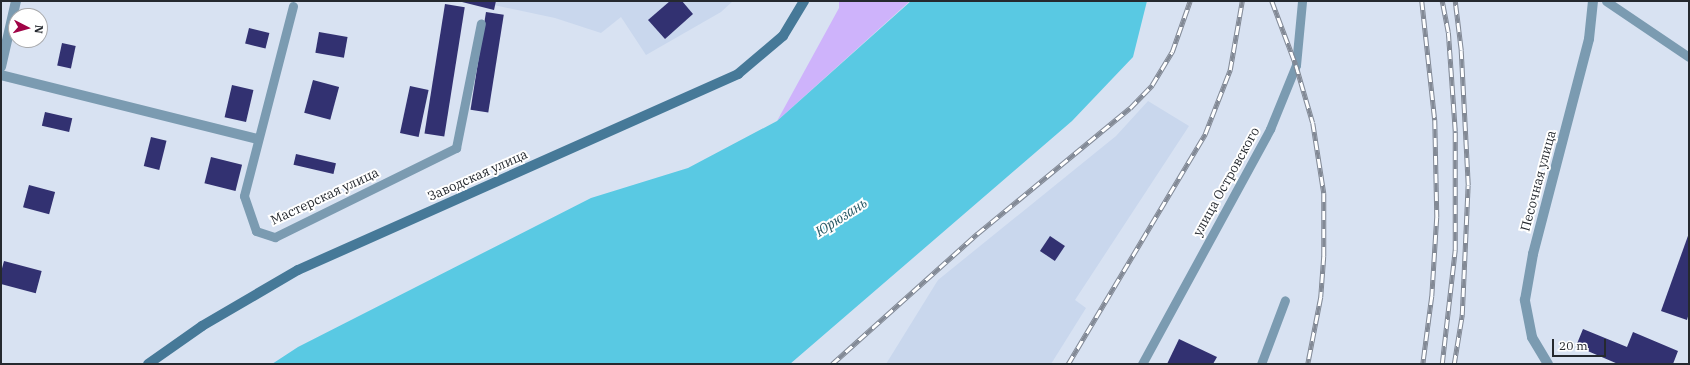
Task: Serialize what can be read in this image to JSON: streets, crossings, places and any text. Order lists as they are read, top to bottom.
{
  "streets": {
    "street": ["Заводская улица", "Песочная улица"],
    "lane": ["улица Островского", "Мастерская улица"]
  },
  "water": ["Юрюзань"],
  "scale_bar": "20 m",
  "north": "right"
}
